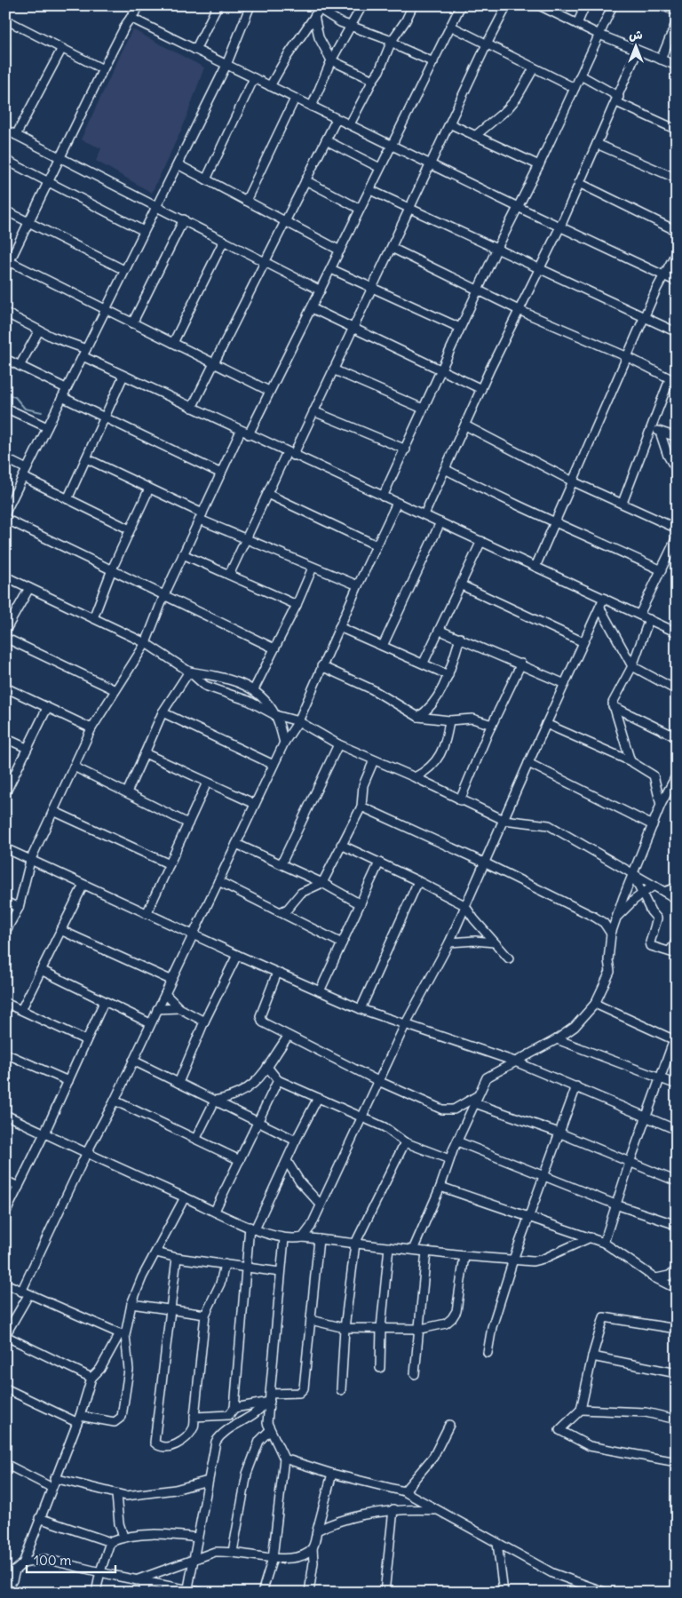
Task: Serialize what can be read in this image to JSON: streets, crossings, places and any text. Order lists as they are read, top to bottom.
{
  "scale_bar": "100 m",
  "north": "top"
}
